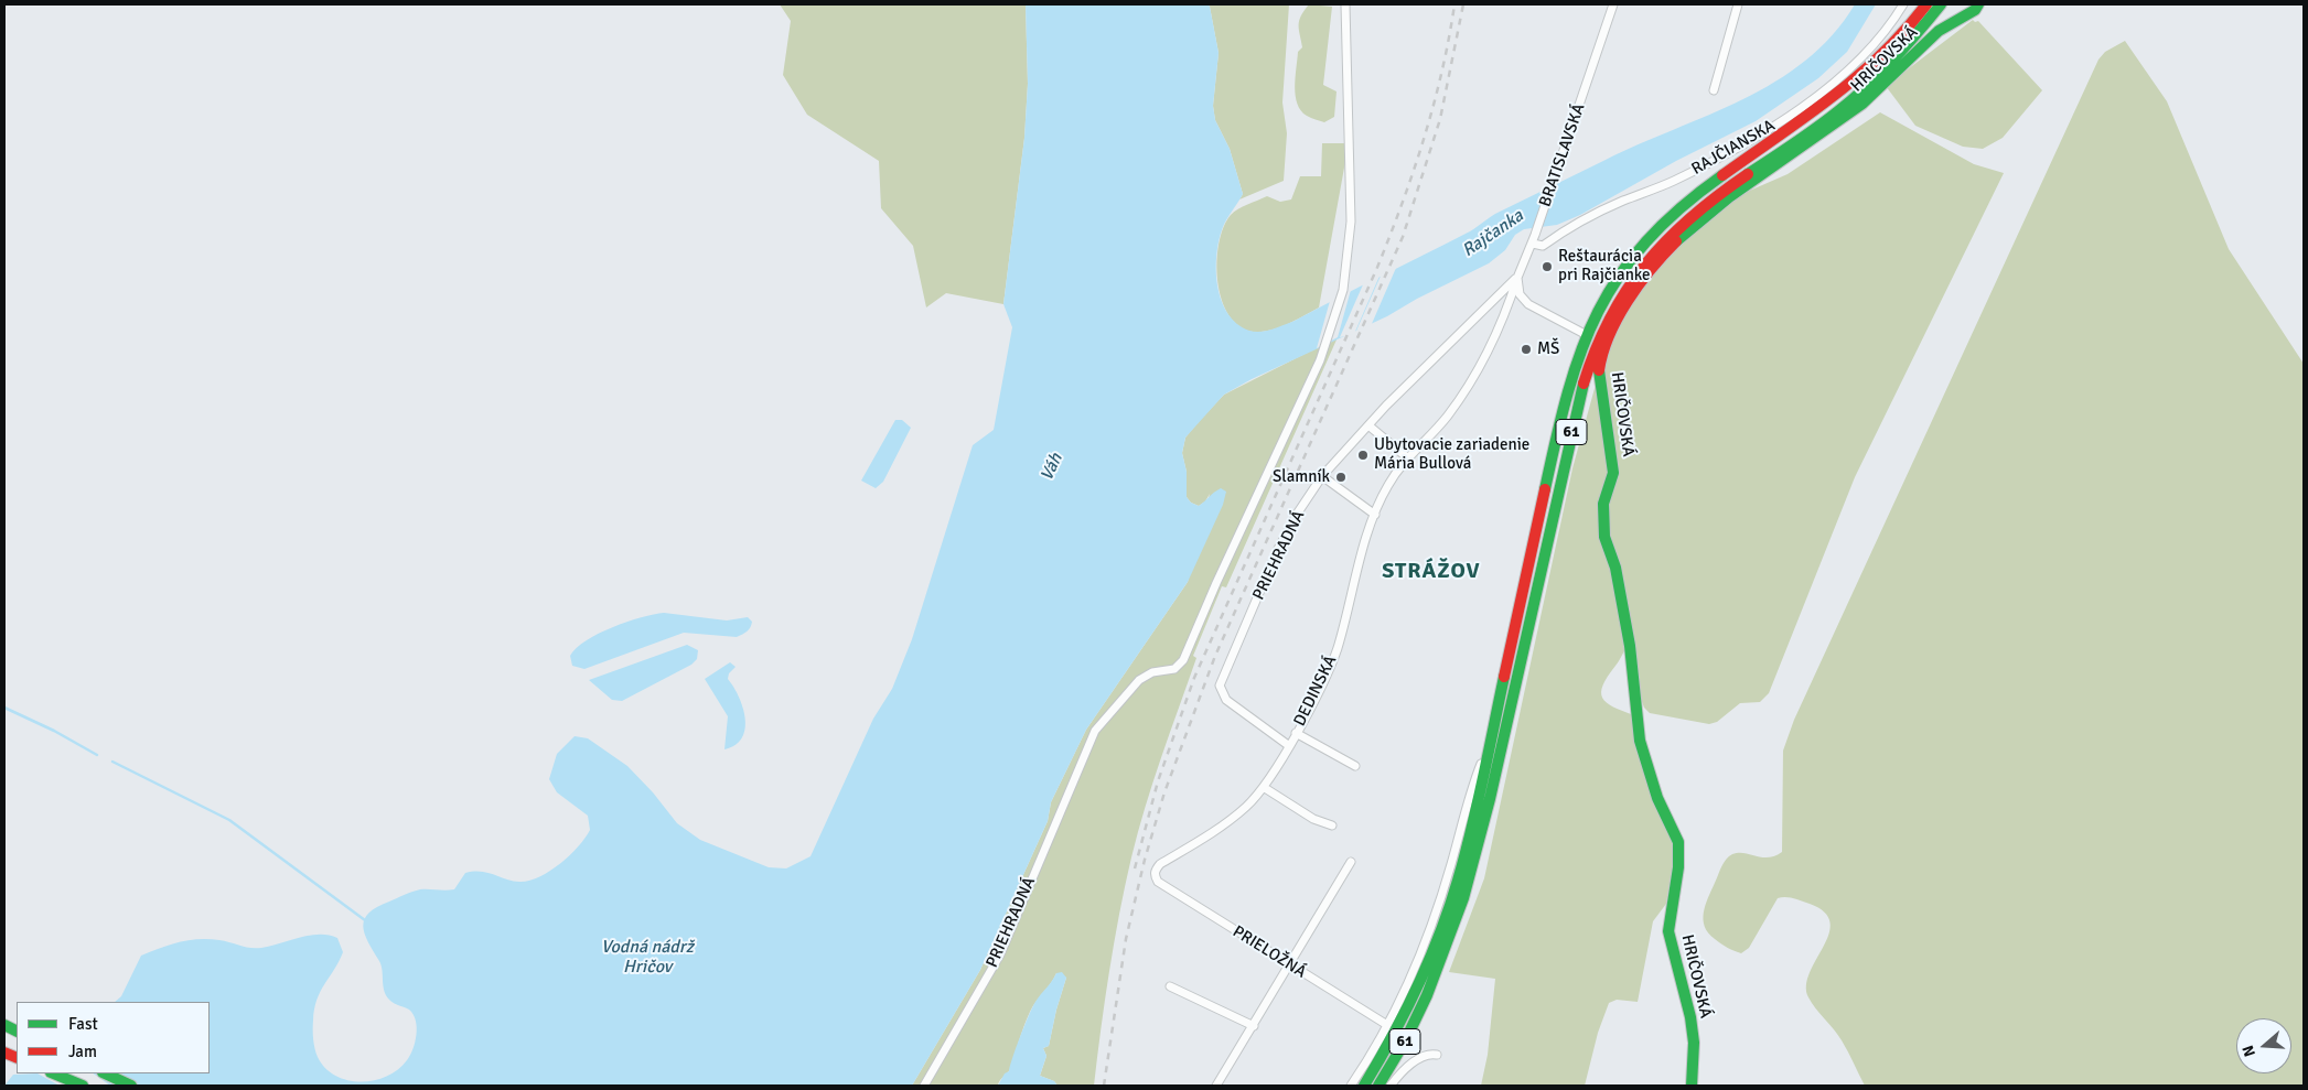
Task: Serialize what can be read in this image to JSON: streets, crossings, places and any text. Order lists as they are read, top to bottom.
{
  "streets": {
    "main road": ["HRIČOVSKÁ", "61"],
    "street": [
      "RAJČIANSKA",
      "BRATISLAVSKÁ",
      "PRIEHRADNÁ",
      "DEDINSKÁ",
      "PRIELOŽNÁ"
    ]
  },
  "crossings": [
    ["HRIČOVSKÁ", "PRIELOŽNÁ"],
    ["RAJČIANSKA", "BRATISLAVSKÁ"],
    ["BRATISLAVSKÁ", "PRIEHRADNÁ"],
    ["BRATISLAVSKÁ", "DEDINSKÁ"],
    ["PRIEHRADNÁ", "DEDINSKÁ"],
    ["DEDINSKÁ", "PRIELOŽNÁ"]
  ],
  "districts": ["STRÁŽOV"],
  "water": ["Rajčanka", "Váh", "Vodná nádrž Hričov"],
  "places": [
    "Reštaurácia pri Rajčianke",
    "MŠ",
    "Ubytovacie zariadenie Mária Bullová",
    "Slamník"
  ],
  "legend": ["Fast", "Jam"],
  "north": "left"
}
